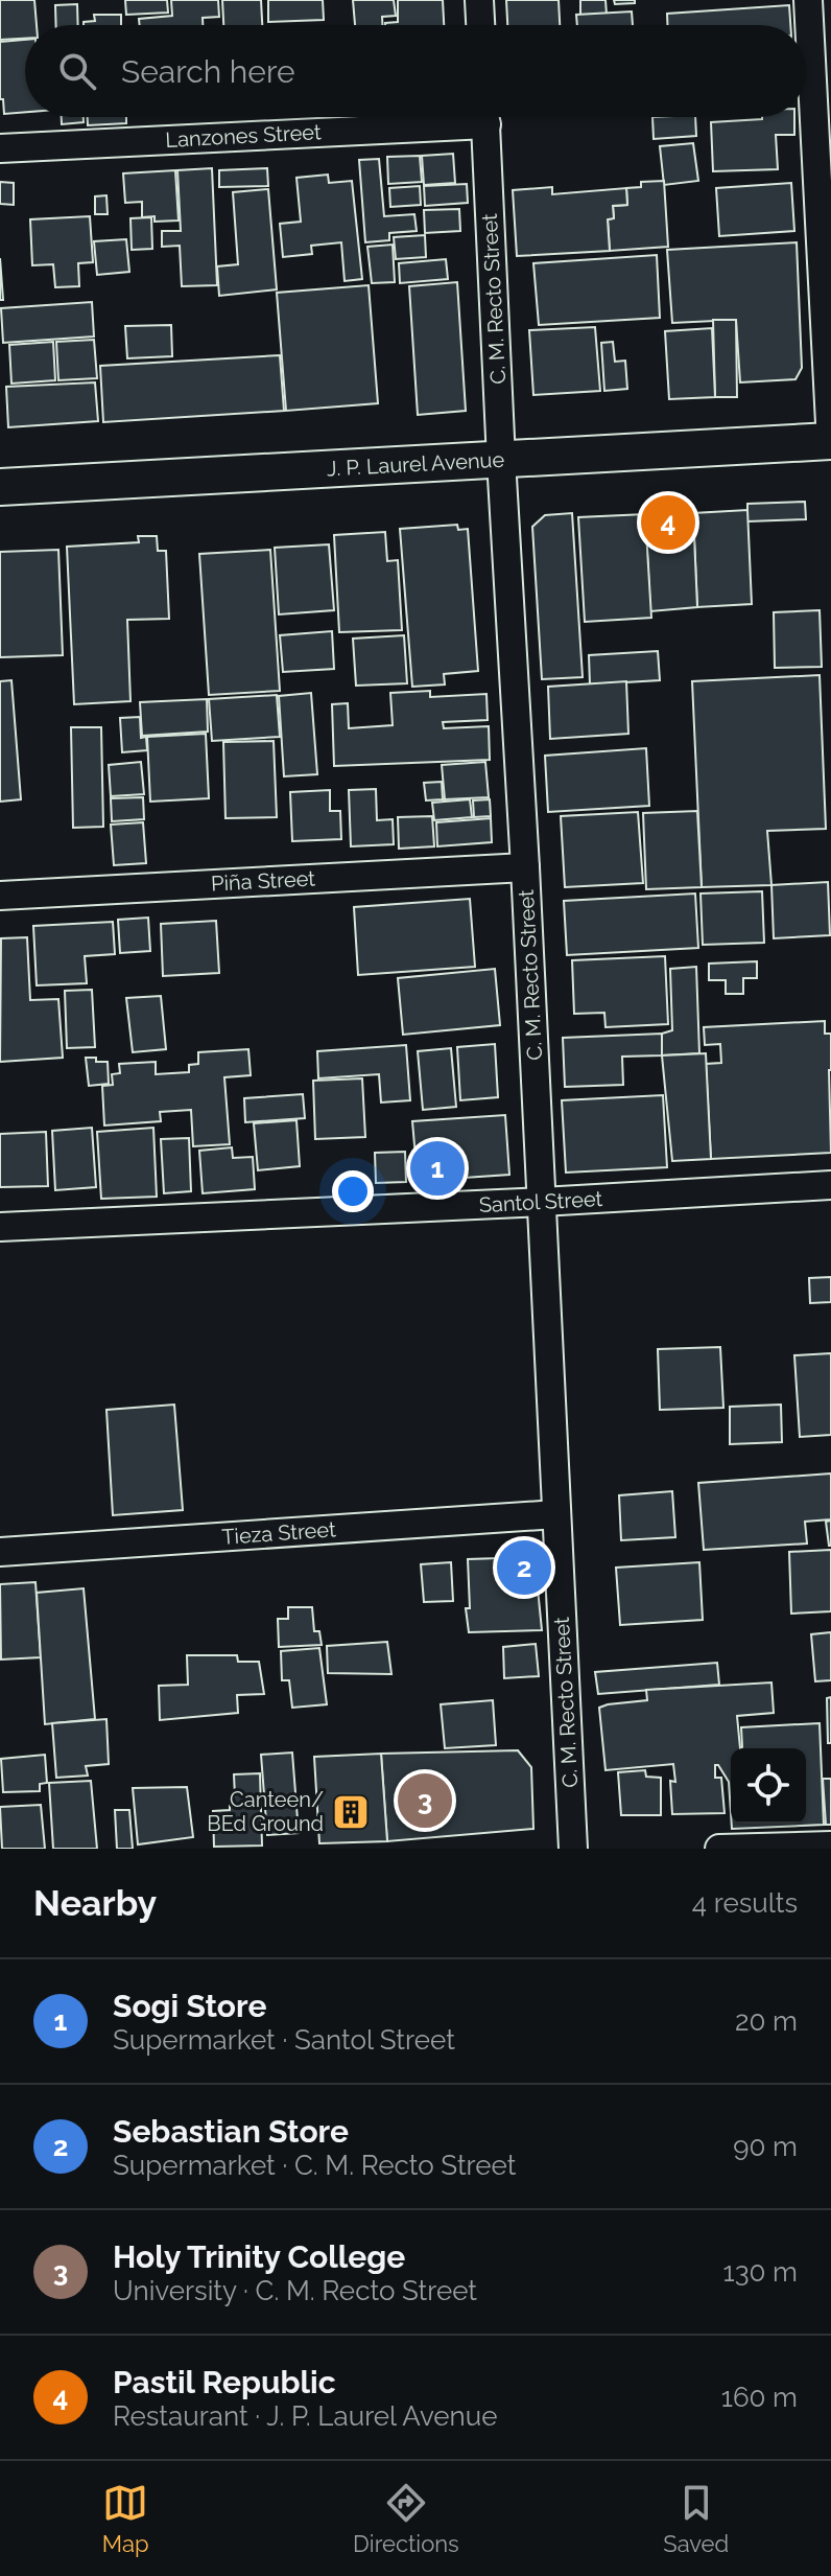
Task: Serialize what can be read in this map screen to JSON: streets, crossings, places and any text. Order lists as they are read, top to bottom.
{
  "streets": {
    "street": [
      "Lanzones Street",
      "C. M. Recto Street",
      "J. P. Laurel Avenue",
      "Piña Street",
      "Santol Street",
      "Tieza Street"
    ]
  },
  "crossings": [
    ["C. M. Recto Street", "J. P. Laurel Avenue"],
    ["C. M. Recto Street", "Piña Street"],
    ["C. M. Recto Street", "Santol Street"],
    ["C. M. Recto Street", "Tieza Street"]
  ],
  "places": {
    "building": ["Canteen/ BEd Ground"]
  },
  "page": {
    "search": "Search here",
    "pins": [
      "4",
      "1",
      "2",
      "3"
    ],
    "heading": ["Nearby", "4 results"],
    "list": [
      {
        "mark": "1",
        "name": "Sogi Store",
        "note": "Supermarket · Santol Street",
        "value": "20 m"
      },
      {
        "mark": "2",
        "name": "Sebastian Store",
        "note": "Supermarket · C. M. Recto Street",
        "value": "90 m"
      },
      {
        "mark": "3",
        "name": "Holy Trinity College",
        "note": "University · C. M. Recto Street",
        "value": "130 m"
      },
      {
        "mark": "4",
        "name": "Pastil Republic",
        "note": "Restaurant · J. P. Laurel Avenue",
        "value": "160 m"
      }
    ],
    "nav": ["Map", "Directions", "Saved"]
  }
}
